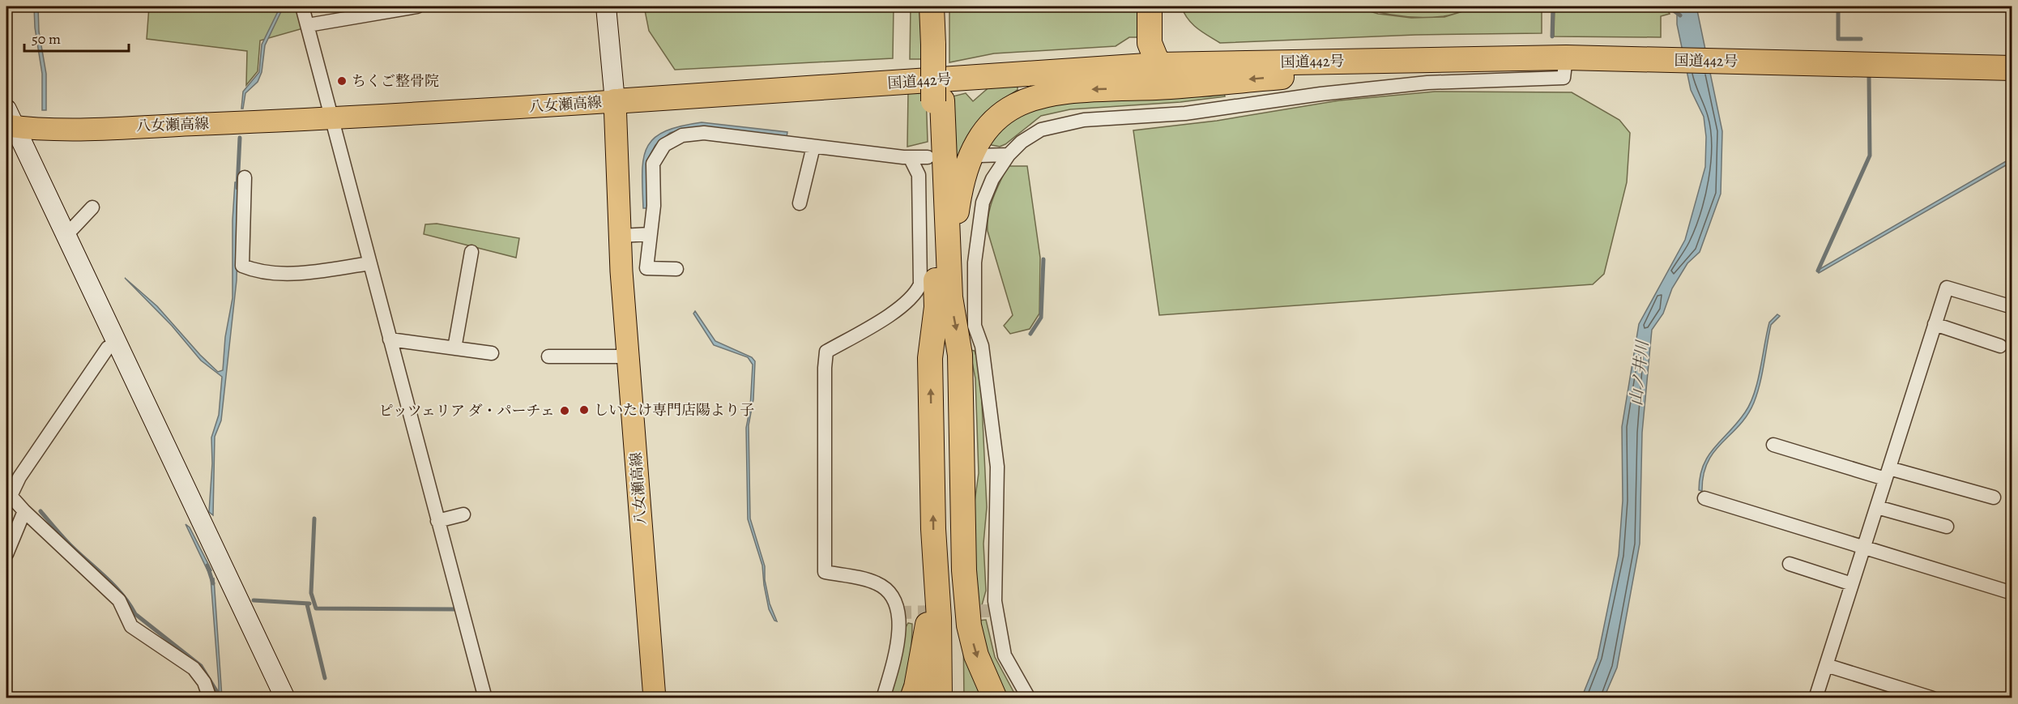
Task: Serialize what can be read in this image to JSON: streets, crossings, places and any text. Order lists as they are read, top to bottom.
{
  "streets": {
    "highway": ["国道442号"],
    "main road": ["八女瀬高線"]
  },
  "crossings": [
    ["国道442号", "八女瀬高線"]
  ],
  "water": ["山ノ井川"],
  "places": ["ちくご整骨院", "しいたけ専門店陽より子", "ピッツェリア ダ・パーチェ"],
  "scale_bar": "50 m"
}
